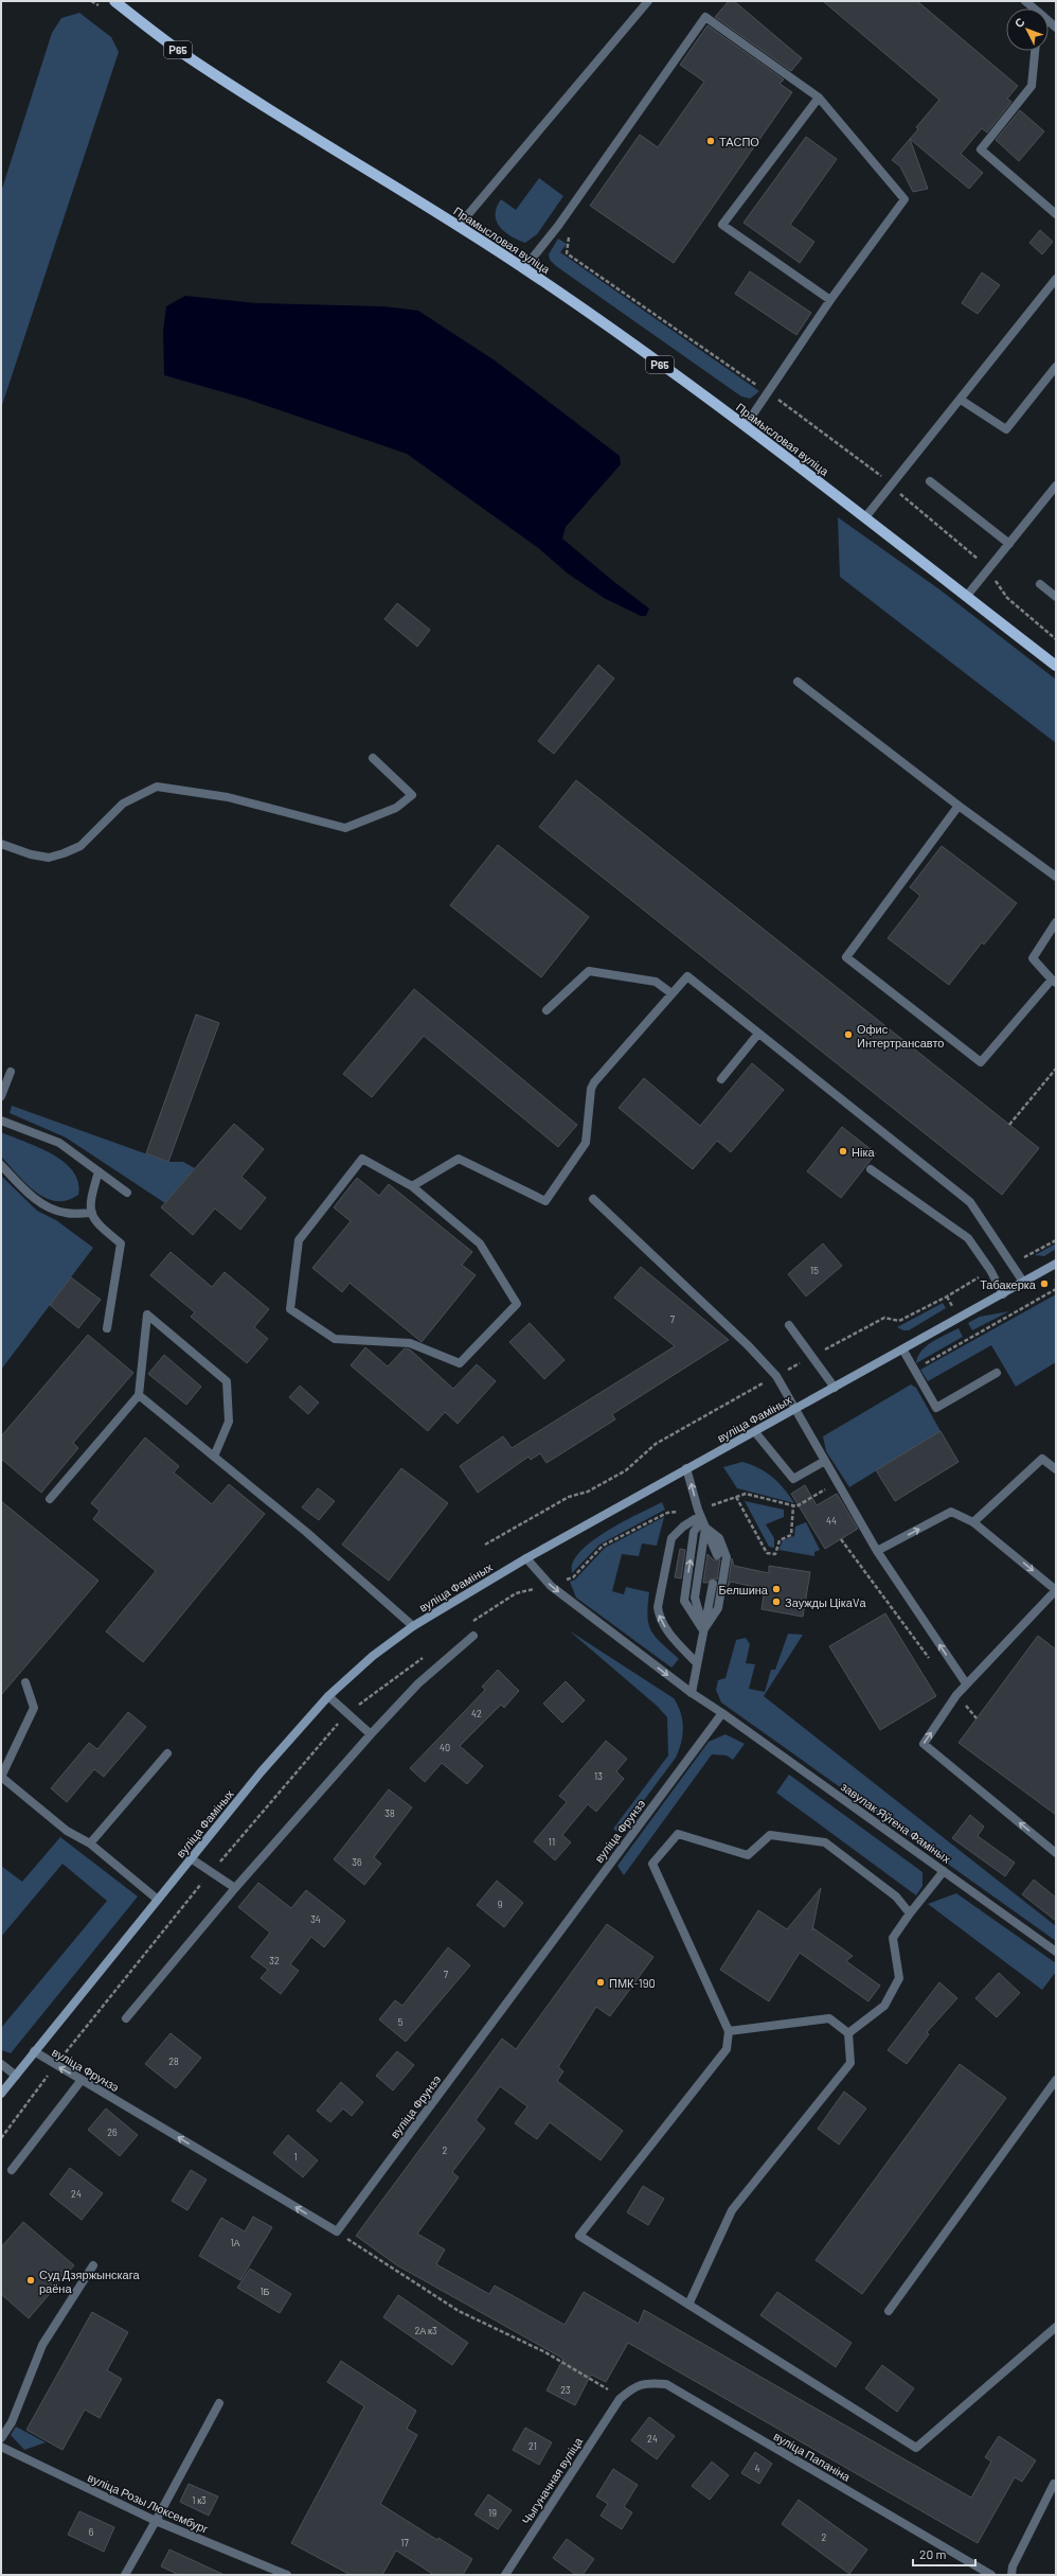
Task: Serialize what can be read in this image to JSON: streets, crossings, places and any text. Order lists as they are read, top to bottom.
{
  "streets": {
    "main road": ["Р65", "Прамысловая вуліца", "вуліца Фаміных"],
    "street": [
      "завулак Яўгена Фаміных",
      "вуліца Фрунзэ",
      "вуліца Папаніна",
      "Чыгуначная вуліца",
      "вуліца Розы Люксембург"
    ]
  },
  "crossings": [
    ["вуліца Фаміных", "завулак Яўгена Фаміных"],
    ["вуліца Фаміных", "вуліца Фрунзэ"],
    ["завулак Яўгена Фаміных", "вуліца Фрунзэ"],
    ["вуліца Папаніна", "Чыгуначная вуліца"]
  ],
  "one_way": ["вуліца Фрунзэ"],
  "places": [
    "ТАСПО",
    "Офис Интертрансавто",
    "Ніка",
    "Табакерка",
    "Белшина",
    "Заужды ЦікаVа",
    "ПМК-190",
    "Суд Дзяржынскага раёна"
  ],
  "house_numbers": [
    "15",
    "7",
    "44",
    "42",
    "40",
    "13",
    "38",
    "11",
    "36",
    "9",
    "34",
    "32",
    "7",
    "5",
    "28",
    "26",
    "2",
    "1",
    "24",
    "1А",
    "1Б",
    "2А к3",
    "23",
    "24",
    "21",
    "4",
    "1 к3",
    "19",
    "6",
    "2",
    "17"
  ],
  "scale_bar": "20 m",
  "north": "top left"
}
